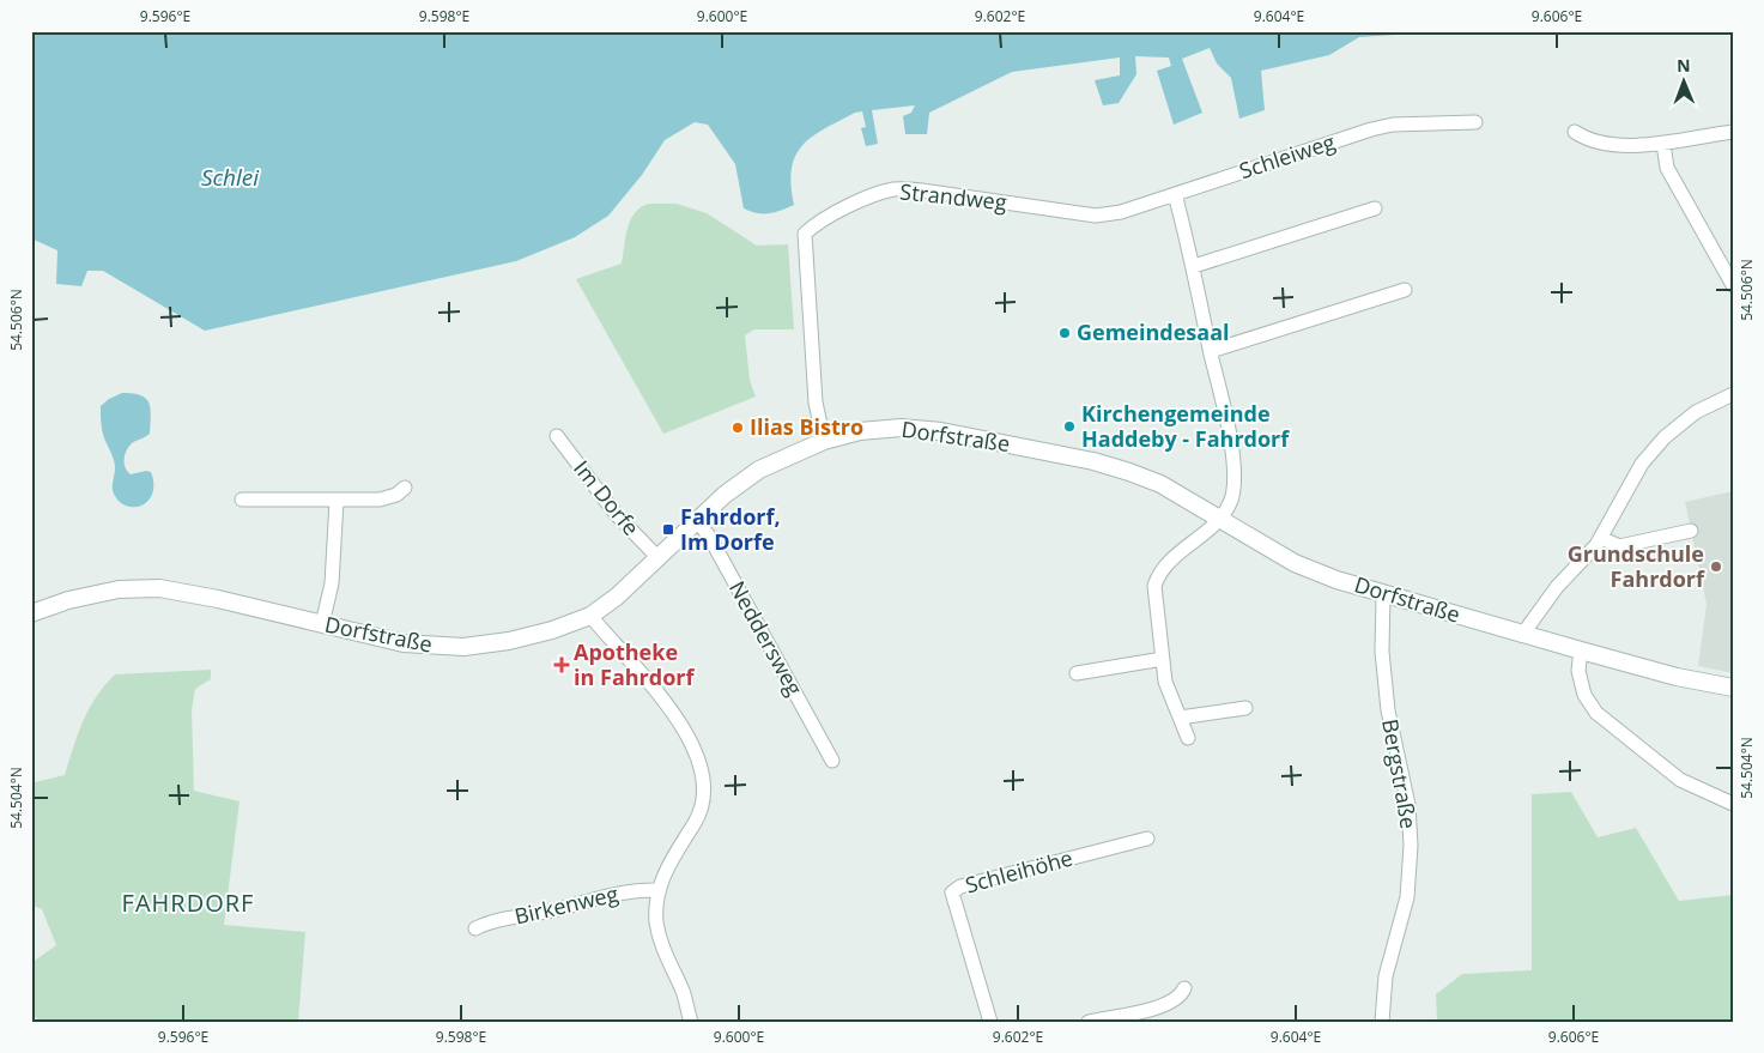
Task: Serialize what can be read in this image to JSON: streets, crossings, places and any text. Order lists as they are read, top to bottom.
{
  "streets": {
    "street": [
      "Schleiweg",
      "Strandweg",
      "Dorfstraße",
      "Im Dorfe",
      "Neddersweg",
      "Bergstraße",
      "Schleihöhe",
      "Birkenweg"
    ]
  },
  "crossings": [
    ["Schleiweg", "Strandweg"],
    ["Strandweg", "Dorfstraße"],
    ["Dorfstraße", "Im Dorfe"],
    ["Dorfstraße", "Neddersweg"],
    ["Dorfstraße", "Bergstraße"]
  ],
  "districts": ["FAHRDORF"],
  "water": ["Schlei"],
  "places": {
    "other": [
      "Gemeindesaal",
      "Kirchengemeinde Haddeby - Fahrdorf",
      "Ilias Bistro",
      "Grundschule Fahrdorf"
    ],
    "transit": ["Fahrdorf, Im Dorfe"],
    "health": ["Apotheke in Fahrdorf"]
  },
  "north": "top",
  "coordinates": [
    "9.596°E",
    "9.598°E",
    "9.600°E",
    "9.602°E",
    "9.604°E",
    "9.606°E",
    "54.506°N",
    "54.504°N"
  ]
}
